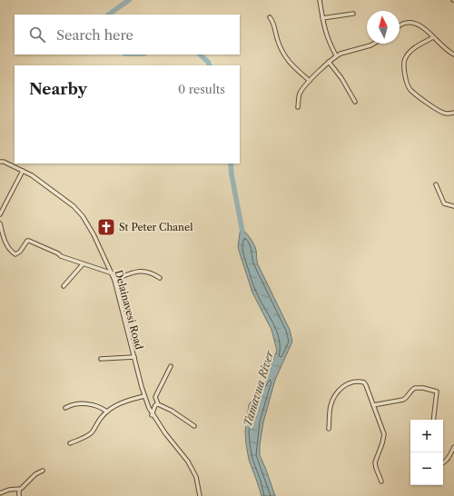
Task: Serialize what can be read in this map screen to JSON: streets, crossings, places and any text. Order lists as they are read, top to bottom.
{
  "streets": {
    "street": ["Delainavesi Road"]
  },
  "water": ["Tamavua River"],
  "places": {
    "church": ["St Peter Chanel"]
  },
  "north": "top",
  "page": {
    "search": "Search here",
    "heading": ["Nearby", "0 results"],
    "map_buttons": ["+", "−"]
  }
}
